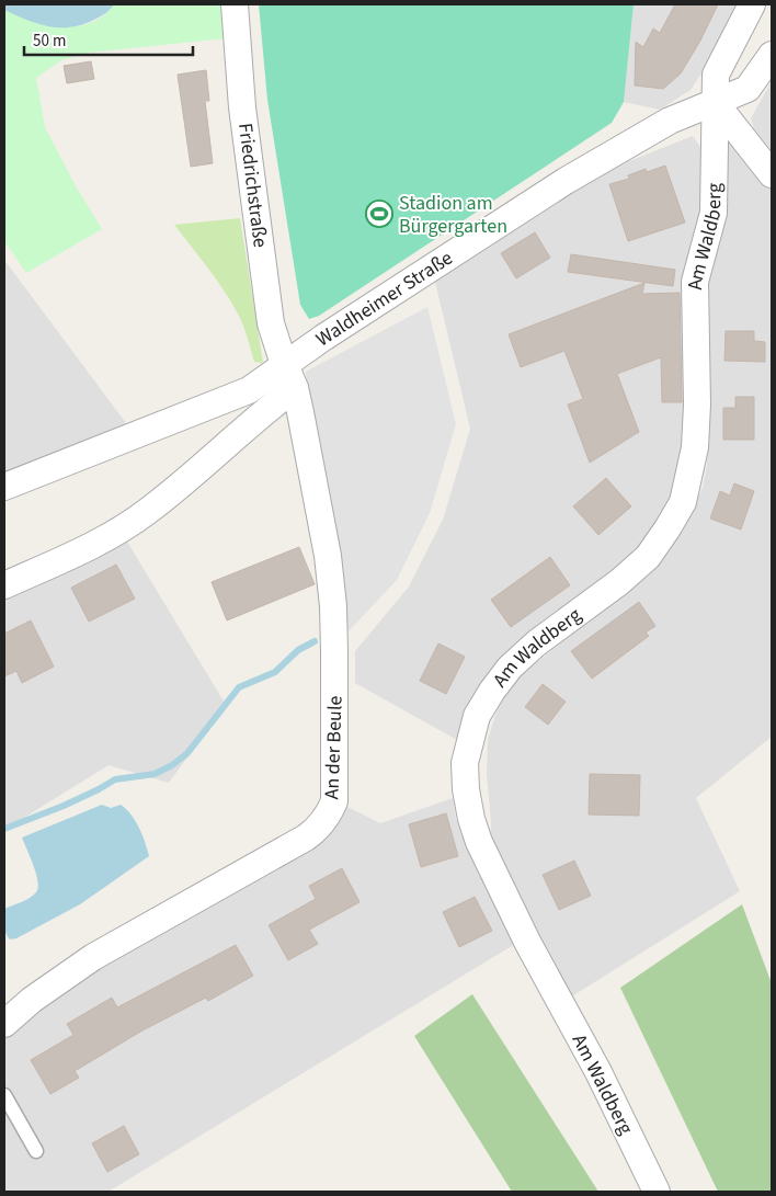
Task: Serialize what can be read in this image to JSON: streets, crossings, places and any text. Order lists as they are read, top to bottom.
{
  "streets": {
    "street": [
      "Friedrichstraße",
      "Am Waldberg",
      "Waldheimer Straße",
      "An der Beule"
    ]
  },
  "crossings": [
    ["Friedrichstraße", "Waldheimer Straße"],
    ["Friedrichstraße", "An der Beule"],
    ["Am Waldberg", "Waldheimer Straße"],
    ["Waldheimer Straße", "An der Beule"]
  ],
  "places": {
    "sports": ["Stadion am Bürgergarten"]
  },
  "scale_bar": "50 m"
}
